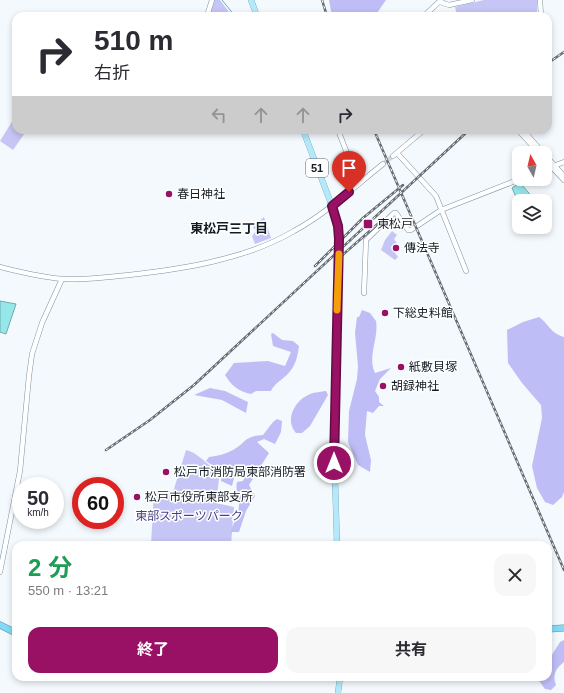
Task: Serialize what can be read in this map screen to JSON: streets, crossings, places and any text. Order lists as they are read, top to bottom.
{
  "streets": {
    "main road": ["51"]
  },
  "districts": ["東松戸三丁目"],
  "parks": ["東部スポーツパーク"],
  "places": {
    "other": [
      "春日神社",
      "傳法寺",
      "下総史料館",
      "紙敷貝塚",
      "胡録神社",
      "松戸市消防局東部消防署",
      "松戸市役所東部支所"
    ],
    "transit": ["東松戸"]
  },
  "north": "top",
  "page": {
    "turn": ["510 m", "右折"],
    "speed": "50 km/h",
    "limit": "60",
    "heading": ["2 分", "550 m · 13:21"],
    "buttons": ["終了", "共有"]
  }
}
